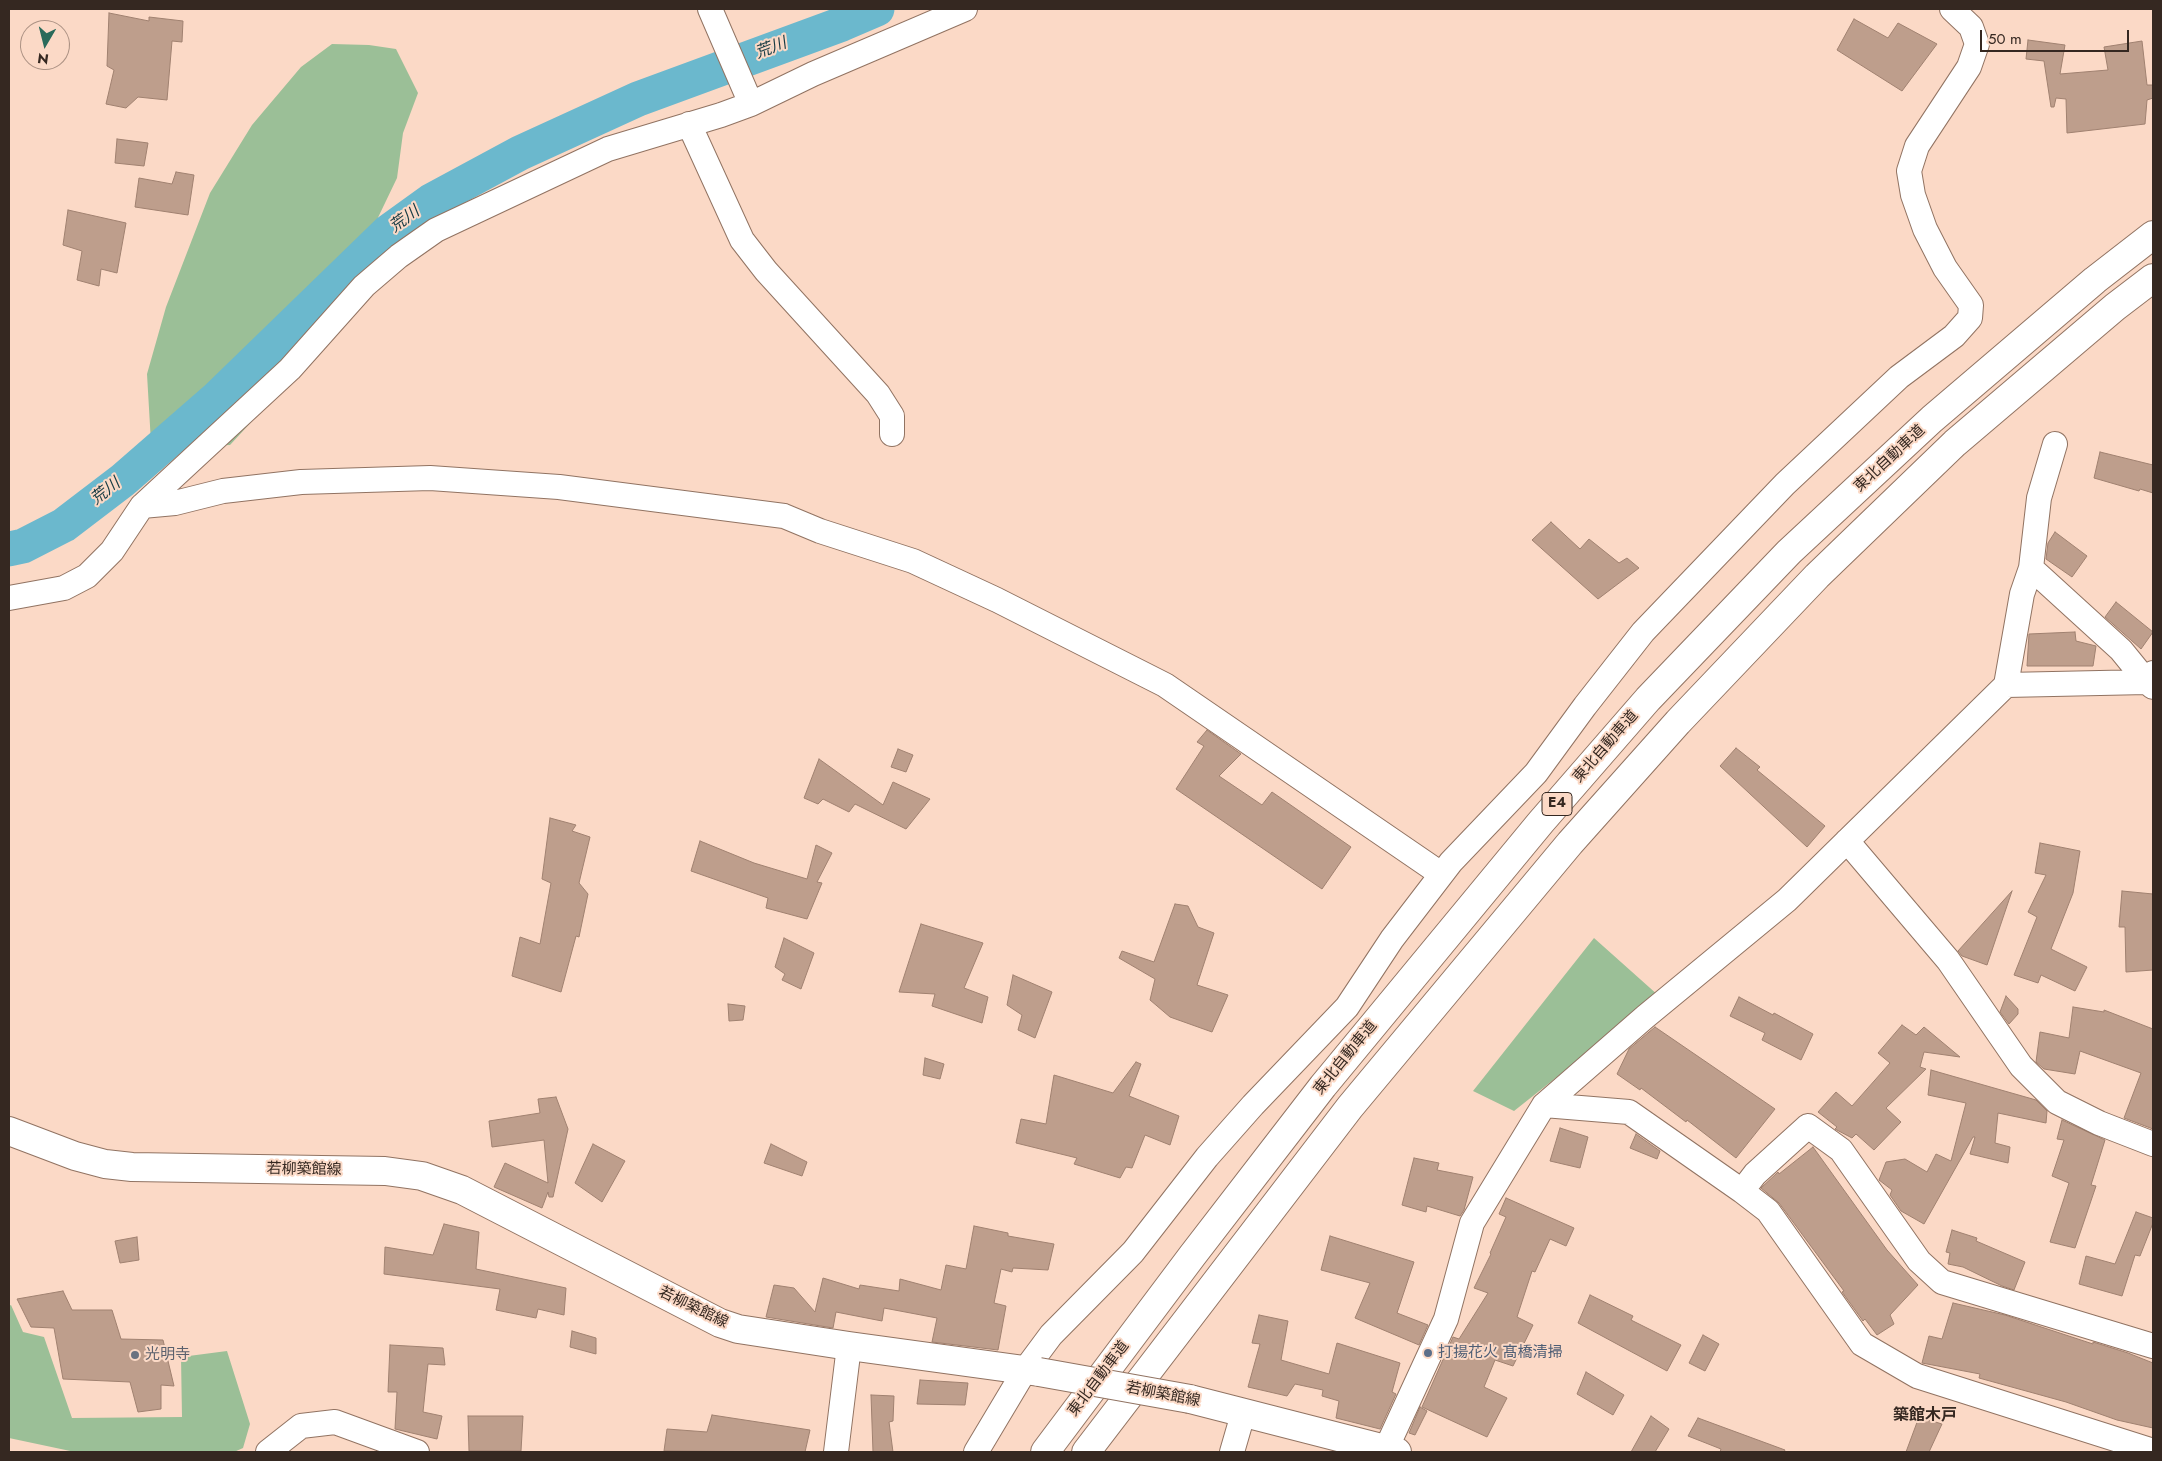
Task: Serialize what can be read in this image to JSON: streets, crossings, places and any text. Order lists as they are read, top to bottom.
{
  "streets": {
    "main road": ["東北自動車道", "E4", "若柳築館線"]
  },
  "districts": ["築館木戸"],
  "water": ["荒川"],
  "places": ["打揚花火 髙橋清掃", "光明寺"],
  "scale_bar": "50 m",
  "north": "bottom"
}
